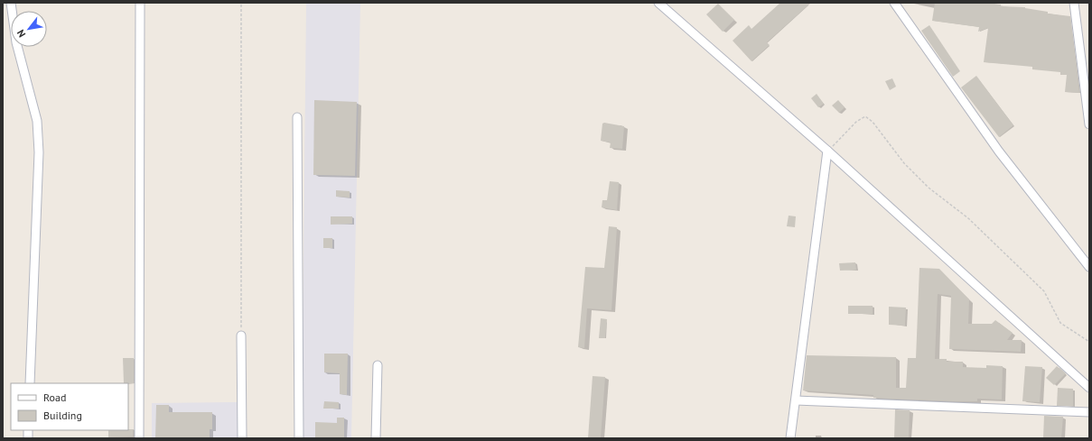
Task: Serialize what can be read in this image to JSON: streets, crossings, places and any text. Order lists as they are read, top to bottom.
{
  "legend": ["Road", "Building"],
  "north": "bottom left"
}
